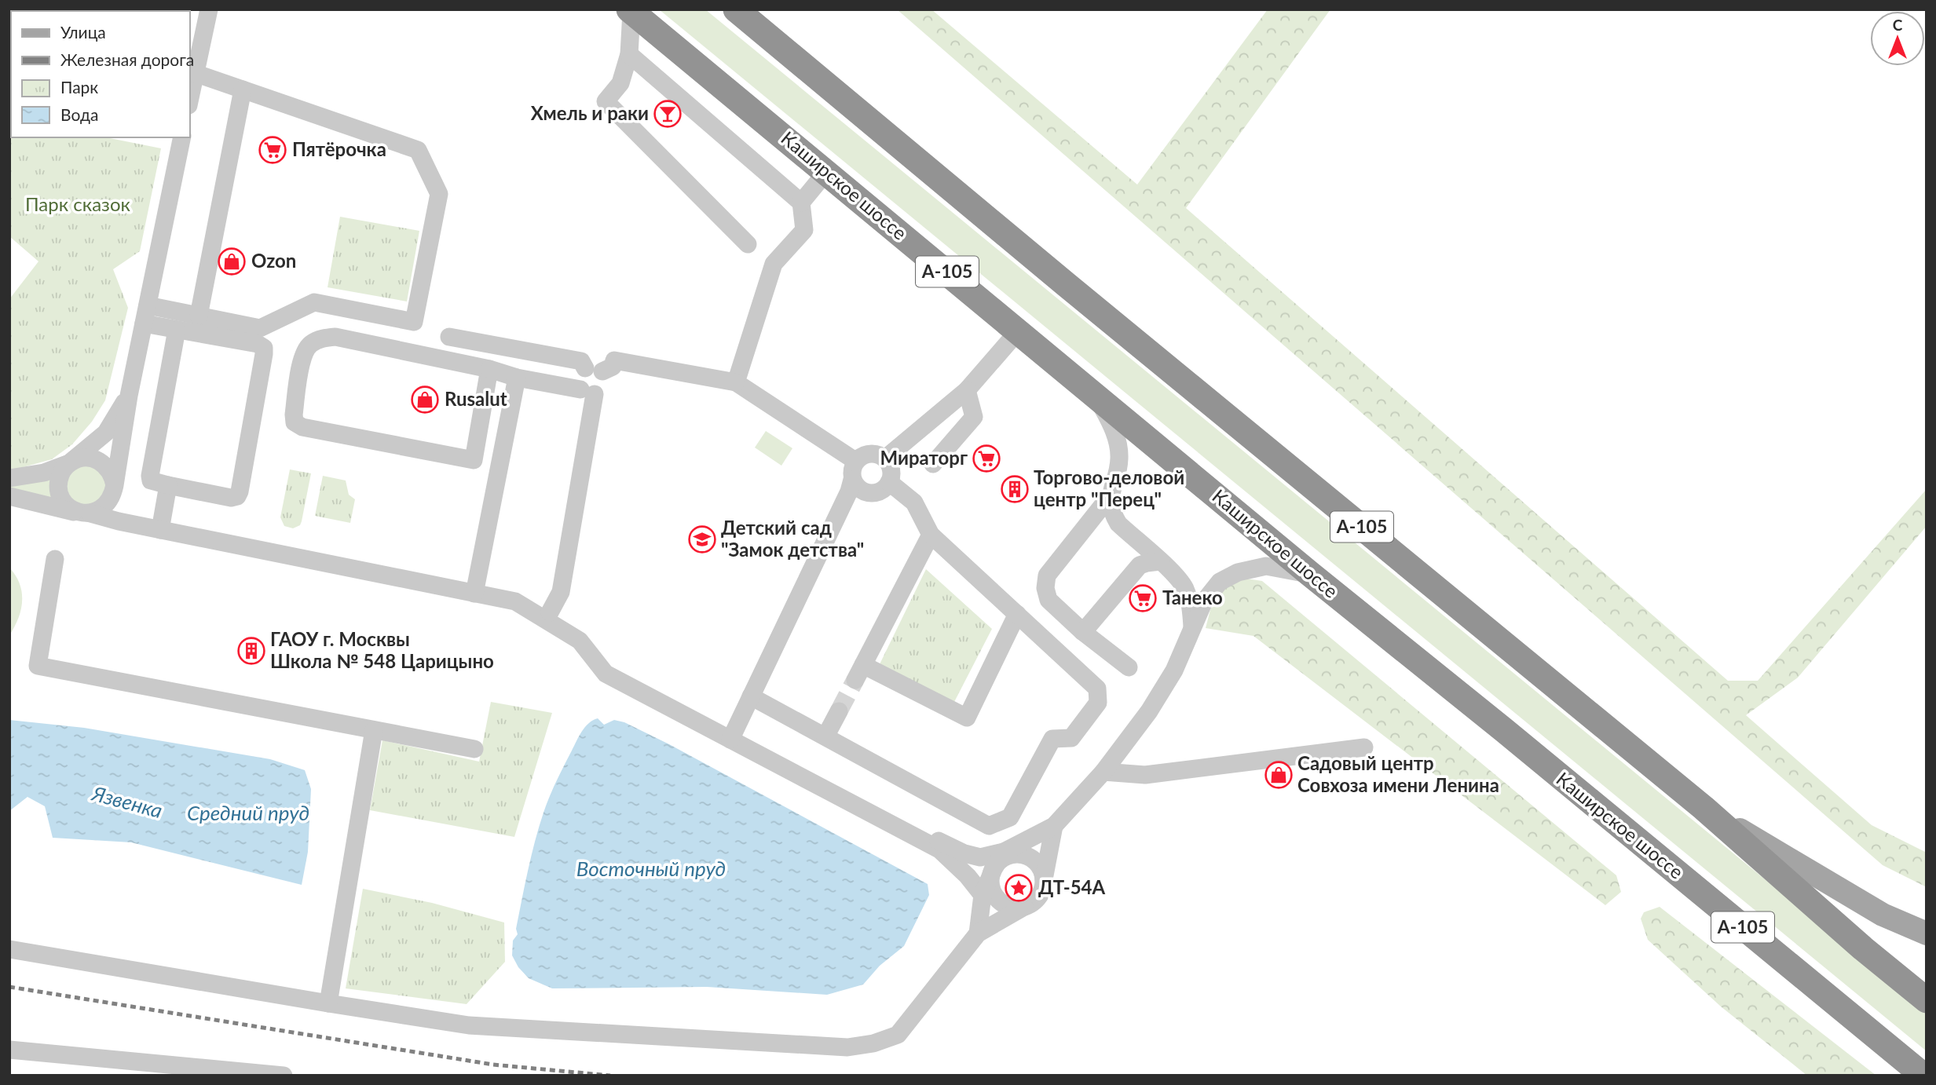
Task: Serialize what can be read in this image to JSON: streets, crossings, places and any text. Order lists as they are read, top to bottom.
{
  "streets": {
    "highway": ["Каширское шоссе", "А-105"]
  },
  "water": ["Язвенка", "Средний пруд", "Восточный пруд"],
  "parks": ["Парк сказок"],
  "places": {
    "bar": ["Хмель и раки"],
    "supermarket": ["Пятёрочка", "Мираторг", "Танеко"],
    "shop": ["Ozon", "Rusalut", "Садовый центр Совхоза имени Ленина"],
    "building": ["Торгово-деловой центр \"Перец\"", "ГАОУ г. Москвы Школа № 548 Царицыно"],
    "school or university": ["Детский сад \"Замок детства\""],
    "place": ["ДТ-54А"]
  },
  "legend": [
    "Улица",
    "Железная дорога",
    "Парк",
    "Вода"
  ],
  "north": "top"
}
